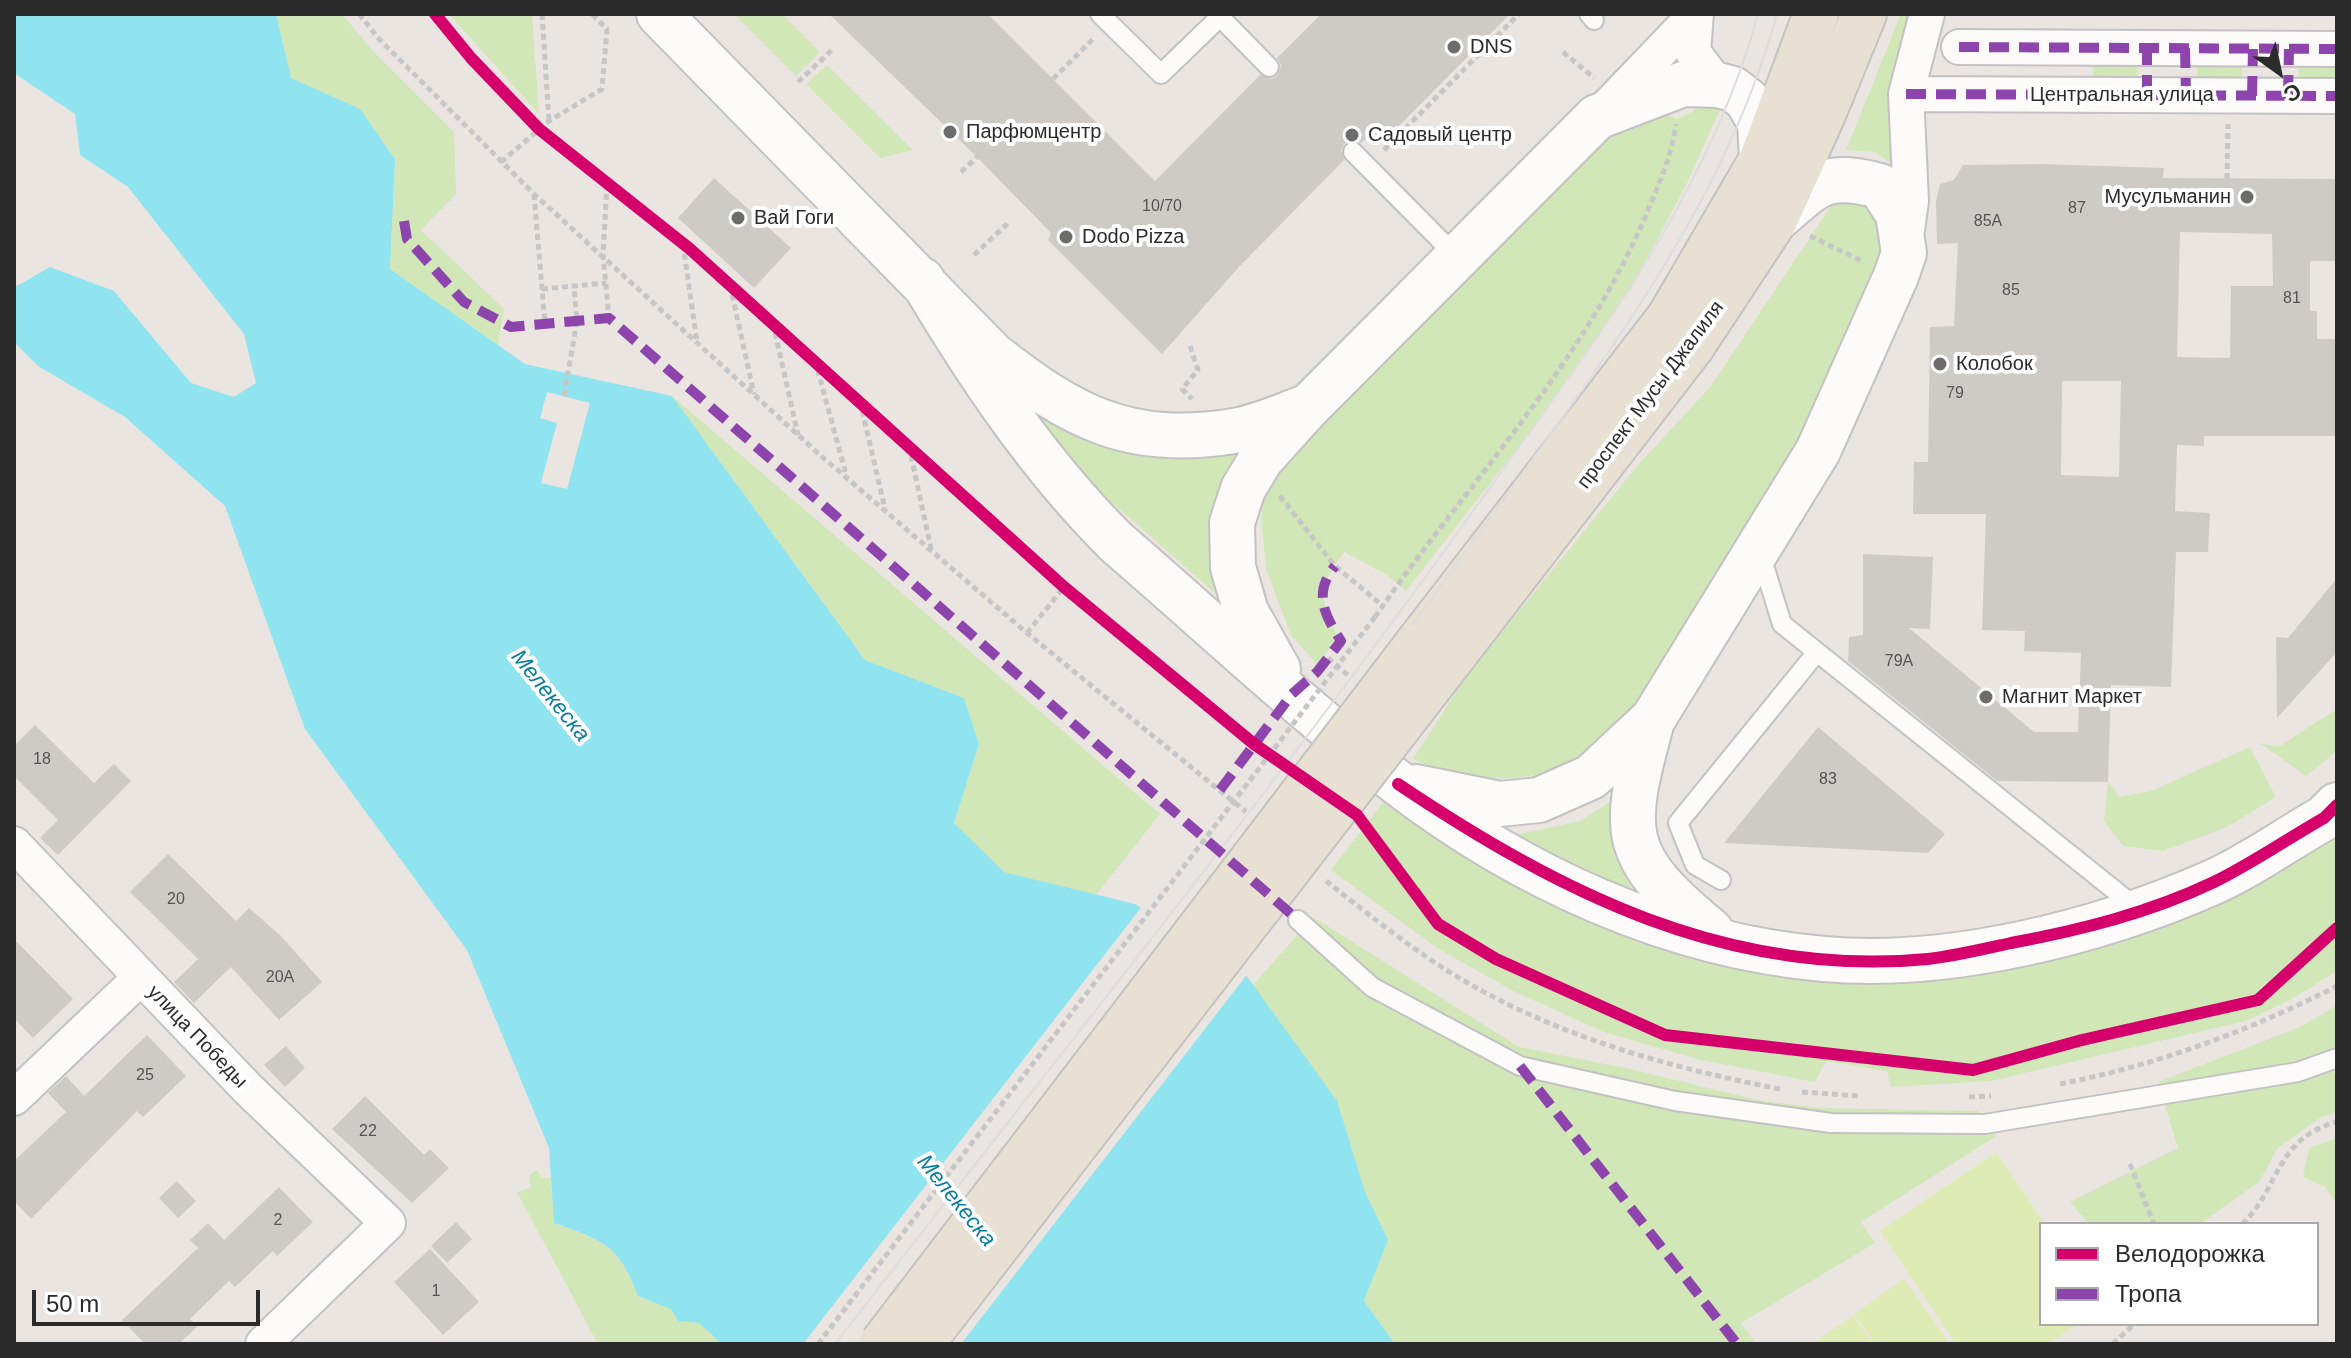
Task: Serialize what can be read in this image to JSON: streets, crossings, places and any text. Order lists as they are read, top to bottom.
{
  "streets": {
    "main road": ["проспект Мусы Джалиля"],
    "street": ["Центральная улица", "улица Победы"]
  },
  "water": ["Мелекеска"],
  "places": [
    "DNS",
    "Парфюмцентр",
    "Садовый центр",
    "Мусульманин",
    "Вай Гоги",
    "Dodo Pizza",
    "Колобок",
    "Магнит Маркет"
  ],
  "house_numbers": [
    "10/70",
    "87",
    "85А",
    "85",
    "81",
    "79",
    "79А",
    "18",
    "83",
    "20",
    "20А",
    "25",
    "22",
    "2",
    "1"
  ],
  "legend": ["Велодорожка", "Тропа"],
  "scale_bar": "50 m",
  "north": "bottom right"
}
